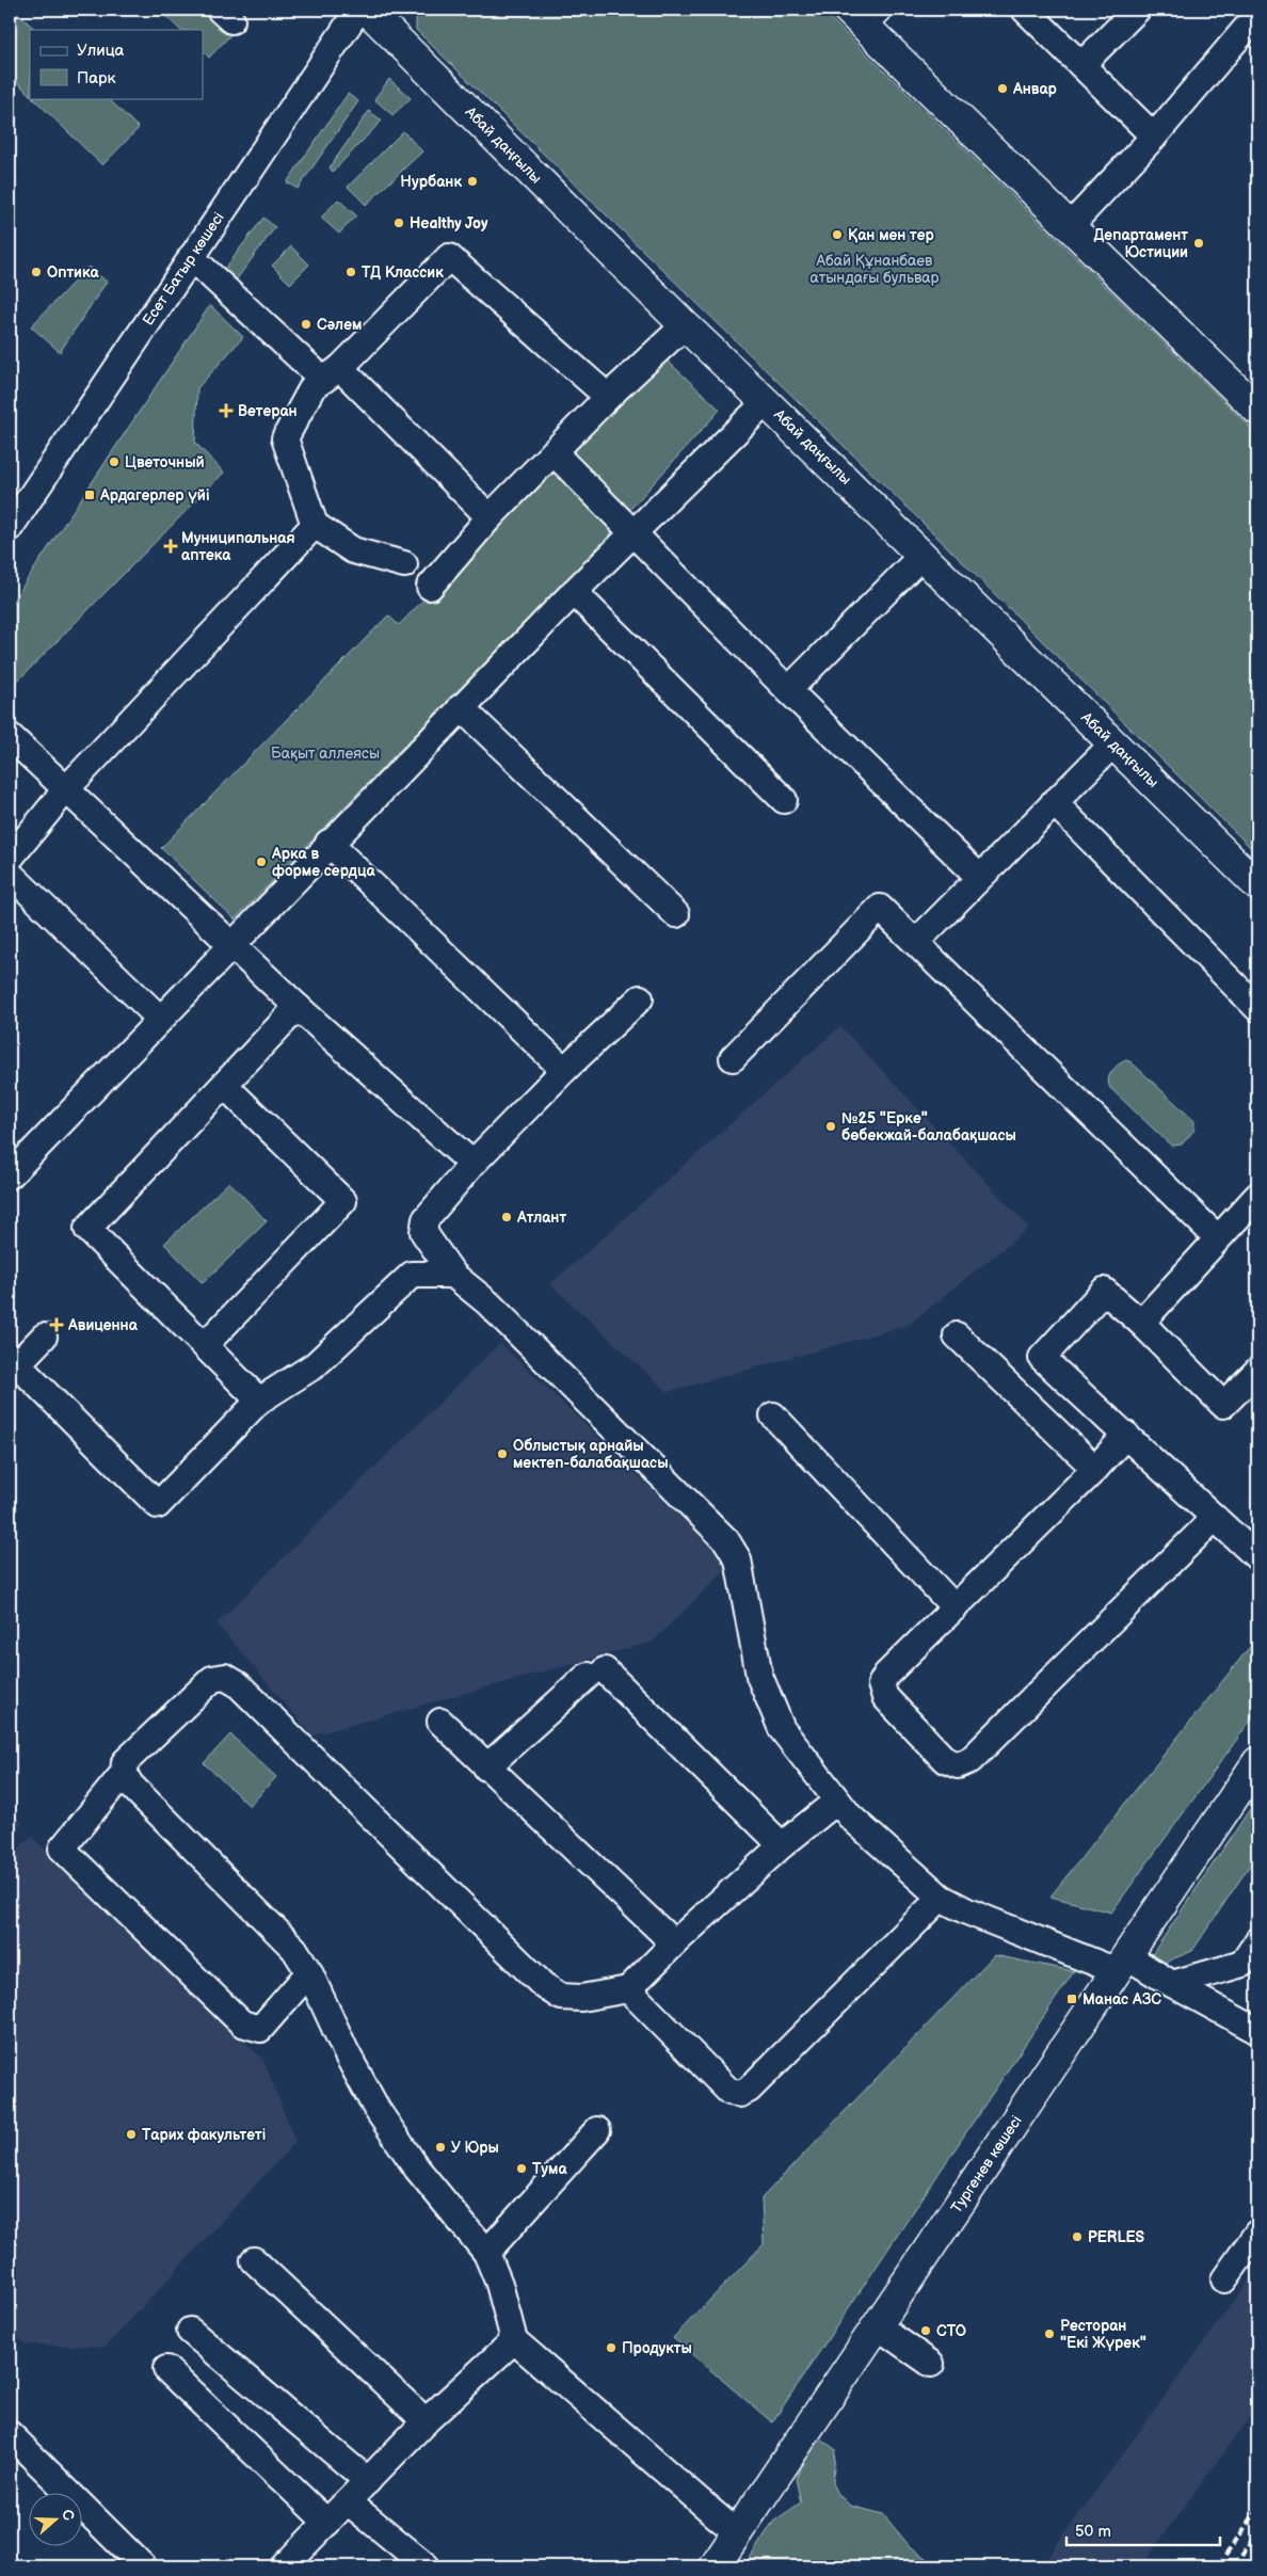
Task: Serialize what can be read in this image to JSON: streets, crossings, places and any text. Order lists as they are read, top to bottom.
{
  "streets": {
    "main road": ["Абай даңғылы", "Тургенев көшесі"],
    "street": ["Есет Батыр көшесі"]
  },
  "parks": ["Абай Құнанбаев атындағы бульвар", "Бақыт аллеясы"],
  "places": {
    "other": [
      "Анвар",
      "Нурбанк",
      "Healthy Joy",
      "Қан мен тер",
      "Департамент Юстиции",
      "Оптика",
      "ТД Классик",
      "Сәлем",
      "Цветочный",
      "Арка в форме сердца",
      "№25 \"Ерке\" бөбекжай-балабақшасы",
      "Атлант",
      "Облыстық арнайы мектеп-балабақшасы",
      "Тарих факультеті",
      "У Юры",
      "Тума",
      "PERLES",
      "СТО",
      "Ресторан \"Екi Жүрек\"",
      "Продукты"
    ],
    "health": ["Ветеран", "Муниципальная аптека", "Авиценна"],
    "transit": ["Ардагерлер үйі", "Манас АЗС"]
  },
  "legend": ["Улица", "Парк"],
  "scale_bar": "50 m",
  "north": "right"
}
